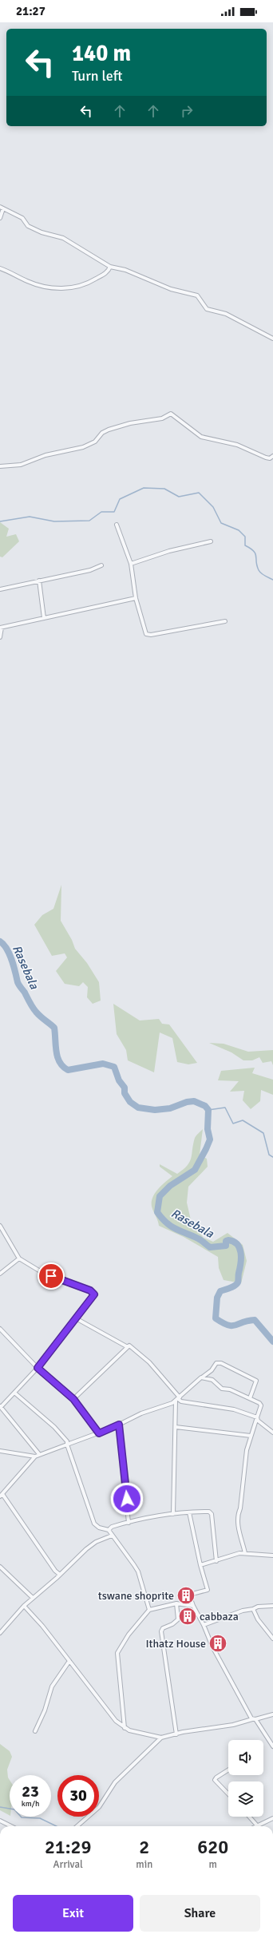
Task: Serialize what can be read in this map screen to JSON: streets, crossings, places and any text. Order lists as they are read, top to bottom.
{
  "water": ["Rasebala"],
  "places": {
    "building": ["tswane shoprite", "cabbaza", "Ithatz House"]
  },
  "page": {
    "status": "21:27",
    "turn": ["140 m", "Turn left"],
    "speed": "23 km/h",
    "limit": "30",
    "eta": [
      "21:29",
      "Arrival",
      "2",
      "min",
      "620",
      "m"
    ],
    "buttons": ["Exit", "Share"]
  }
}
